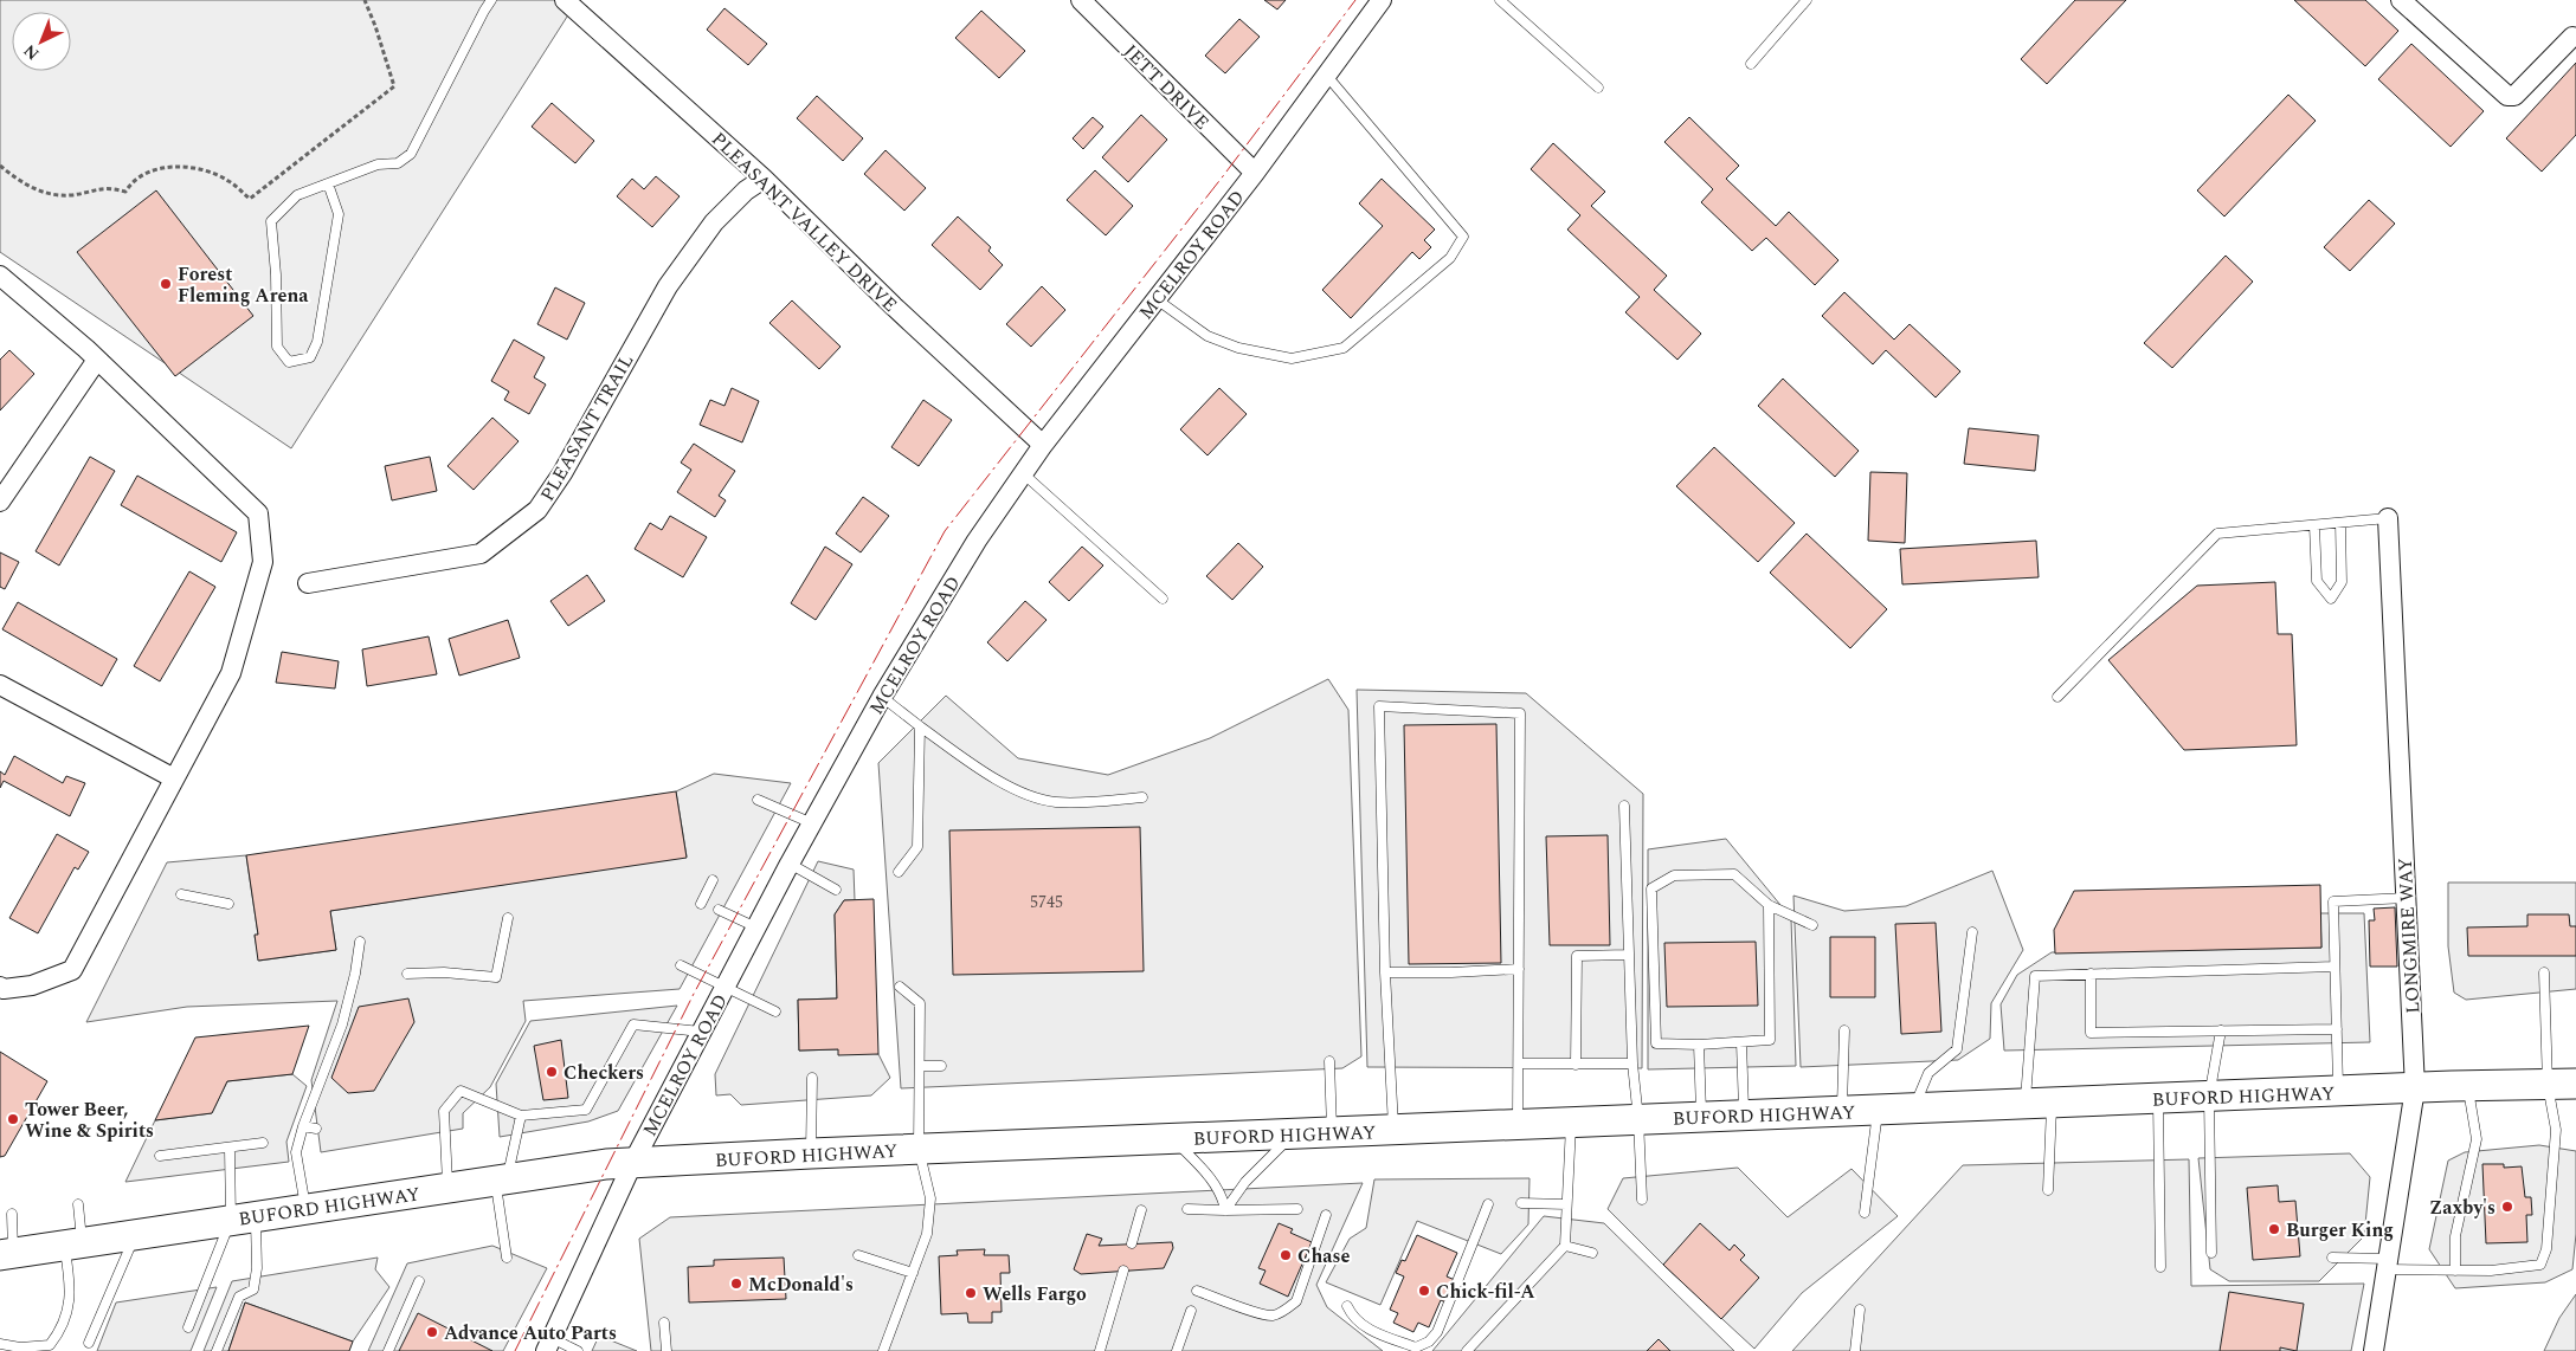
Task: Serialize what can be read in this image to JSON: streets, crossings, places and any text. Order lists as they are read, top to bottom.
{
  "streets": {
    "main road": ["BUFORD HIGHWAY"],
    "street": [
      "JETT DRIVE",
      "PLEASANT VALLEY DRIVE",
      "MCELROY ROAD",
      "PLEASANT TRAIL",
      "LONGMIRE WAY"
    ]
  },
  "crossings": [
    ["JETT DRIVE", "MCELROY ROAD"],
    ["PLEASANT VALLEY DRIVE", "MCELROY ROAD"],
    ["PLEASANT VALLEY DRIVE", "PLEASANT TRAIL"],
    ["MCELROY ROAD", "BUFORD HIGHWAY"],
    ["LONGMIRE WAY", "BUFORD HIGHWAY"]
  ],
  "places": [
    "Forest Fleming Arena",
    "Checkers",
    "Tower Beer, Wine & Spirits",
    "Zaxby's",
    "Burger King",
    "Chase",
    "McDonald's",
    "Chick-fil-A",
    "Wells Fargo",
    "Advance Auto Parts"
  ],
  "house_numbers": ["5745"],
  "north": "bottom left"
}
